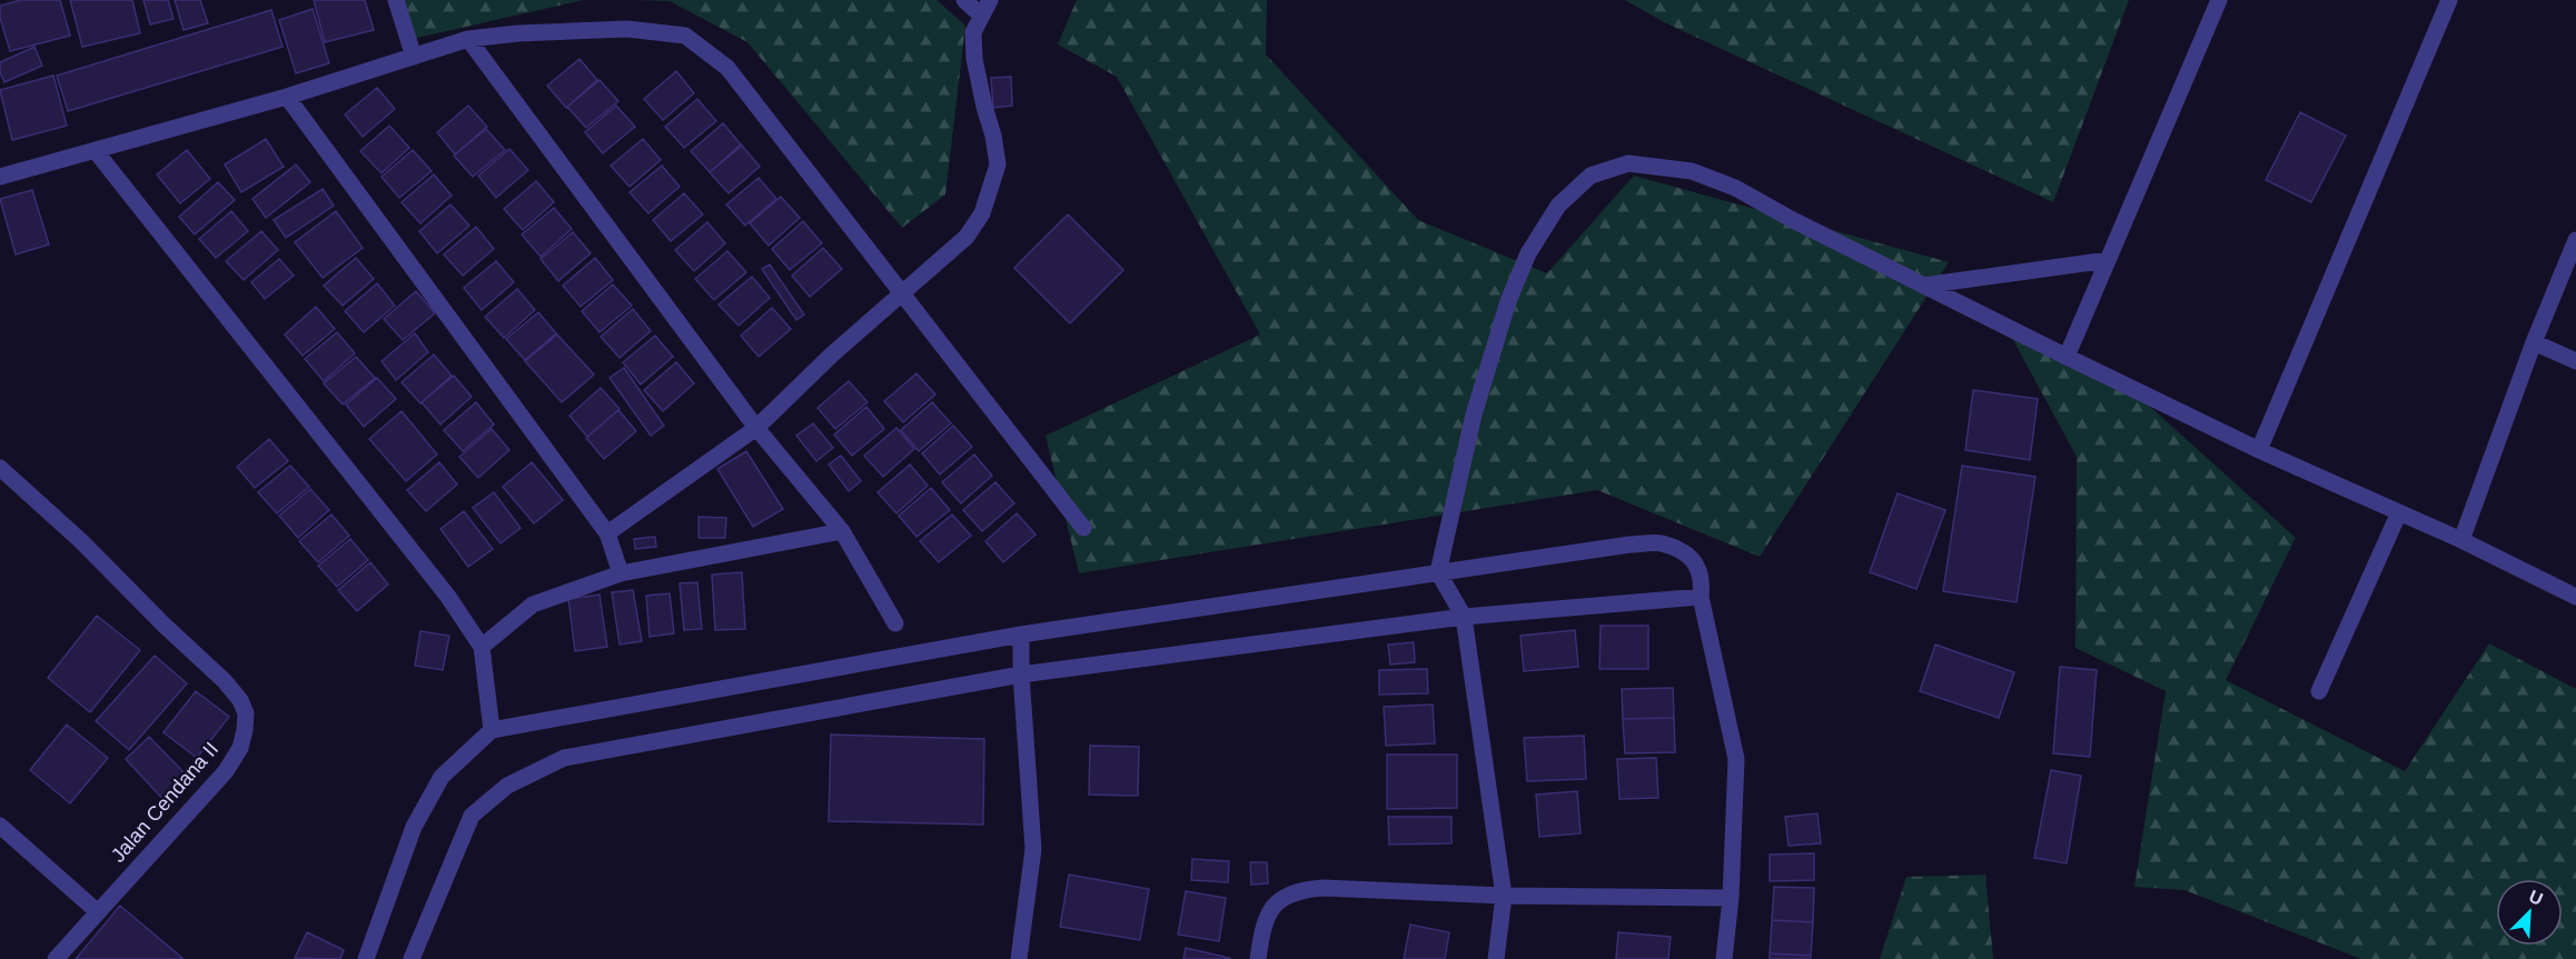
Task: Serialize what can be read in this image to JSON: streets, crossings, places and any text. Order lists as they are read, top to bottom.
{
  "streets": {
    "street": ["Jalan Cendana II"]
  },
  "north": "top right"
}
